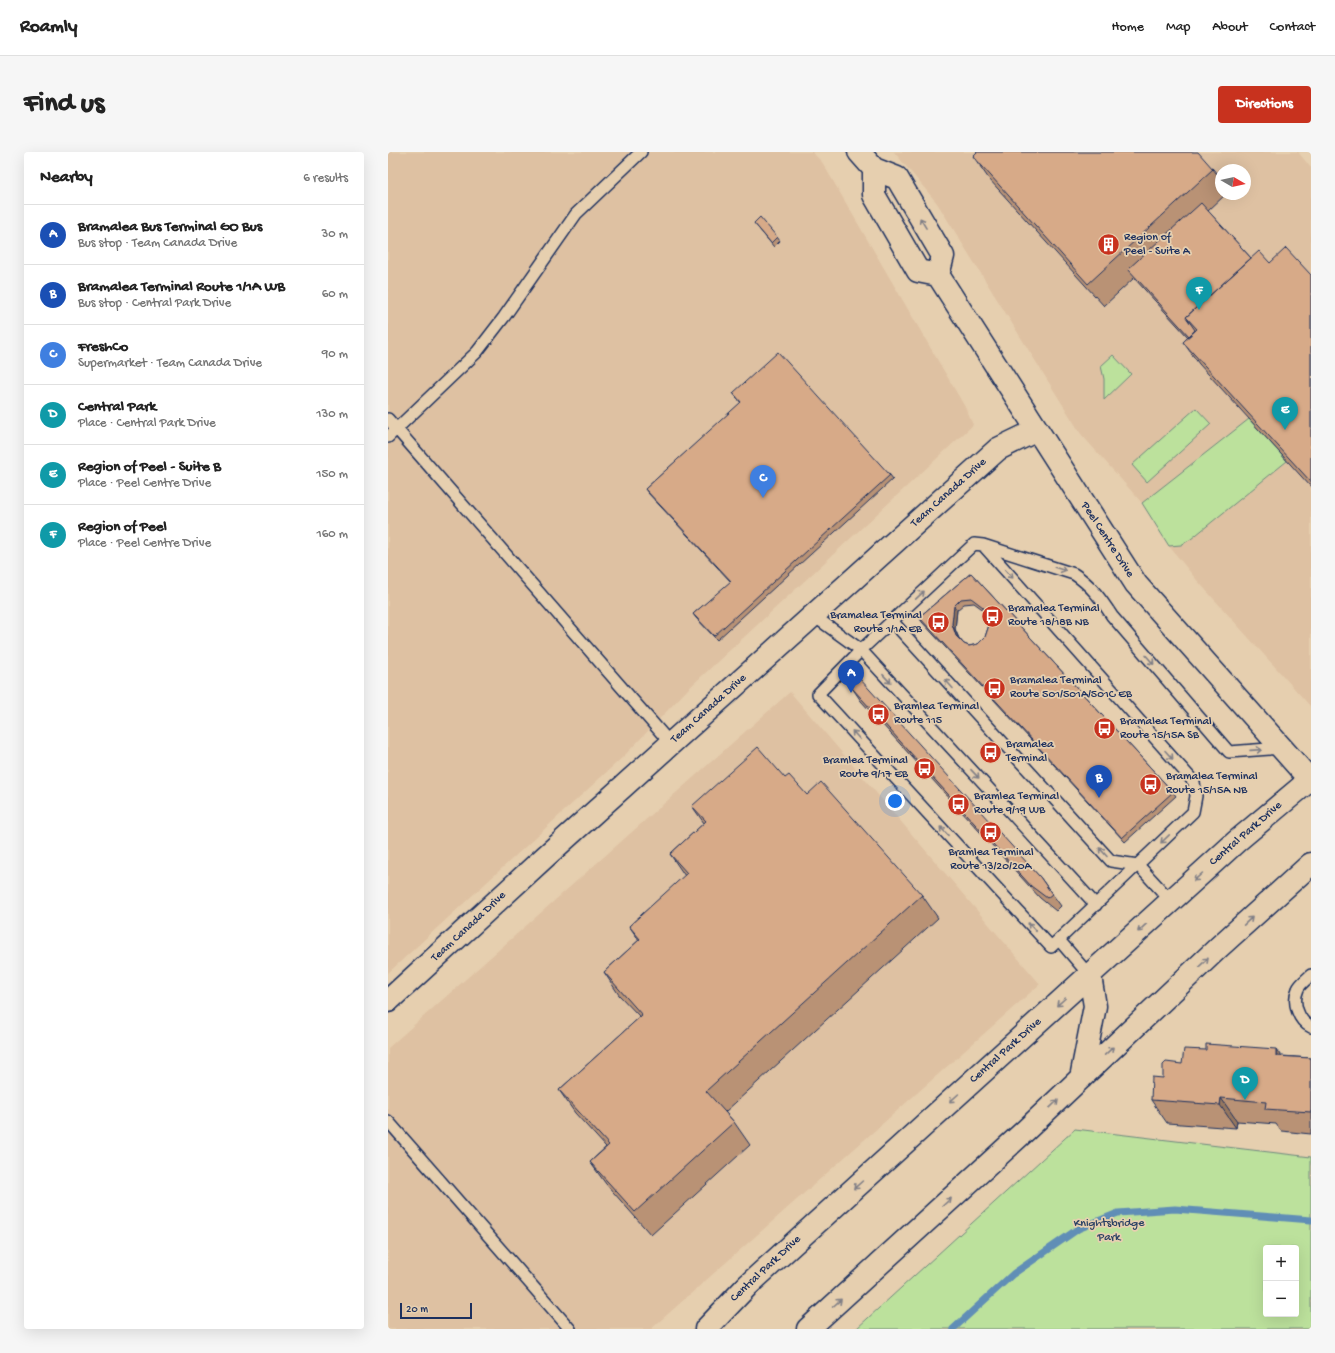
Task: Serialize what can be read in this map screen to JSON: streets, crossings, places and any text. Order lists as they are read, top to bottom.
{
  "streets": {
    "street": ["Team Canada Drive", "Peel Centre Drive", "Central Park Drive"]
  },
  "crossings": [
    ["Team Canada Drive", "Peel Centre Drive"],
    ["Peel Centre Drive", "Central Park Drive"]
  ],
  "parks": ["Knightsbridge Park"],
  "places": {
    "building": ["Region of Peel - Suite A"],
    "bus stop": [
      "Bramalea Terminal Route 18/18B NB",
      "Bramalea Terminal Route 1/1A EB",
      "Bramalea Terminal Route 501/501A/501C EB",
      "Bramlea Terminal Route 115",
      "Bramalea Terminal Route 15/15A SB",
      "Bramalea Terminal",
      "Bramlea Terminal Route 9/17 EB",
      "Bramalea Terminal Route 15/15A NB",
      "Bramlea Terminal Route 9/19 WB",
      "Bramlea Terminal Route 13/20/20A"
    ]
  },
  "scale_bar": "20 m",
  "north": "right",
  "page": {
    "header": "Roamly",
    "nav": [
      "Home",
      "Map",
      "About",
      "Contact"
    ],
    "buttons": "Directions",
    "title": "Find us",
    "heading": ["Nearby", "6 results"],
    "list": [
      {
        "mark": "A",
        "name": "Bramalea Bus Terminal GO Bus",
        "note": "Bus stop · Team Canada Drive",
        "value": "30 m"
      },
      {
        "mark": "B",
        "name": "Bramalea Terminal Route 1/1A WB",
        "note": "Bus stop · Central Park Drive",
        "value": "60 m"
      },
      {
        "mark": "C",
        "name": "FreshCo",
        "note": "Supermarket · Team Canada Drive",
        "value": "90 m"
      },
      {
        "mark": "D",
        "name": "Central Park",
        "note": "Place · Central Park Drive",
        "value": "130 m"
      },
      {
        "mark": "E",
        "name": "Region of Peel - Suite B",
        "note": "Place · Peel Centre Drive",
        "value": "150 m"
      },
      {
        "mark": "F",
        "name": "Region of Peel",
        "note": "Place · Peel Centre Drive",
        "value": "160 m"
      }
    ],
    "pins": [
      "F",
      "E",
      "C",
      "A",
      "B",
      "D"
    ],
    "map_buttons": ["+", "−"],
    "scale": "20 m"
  }
}
